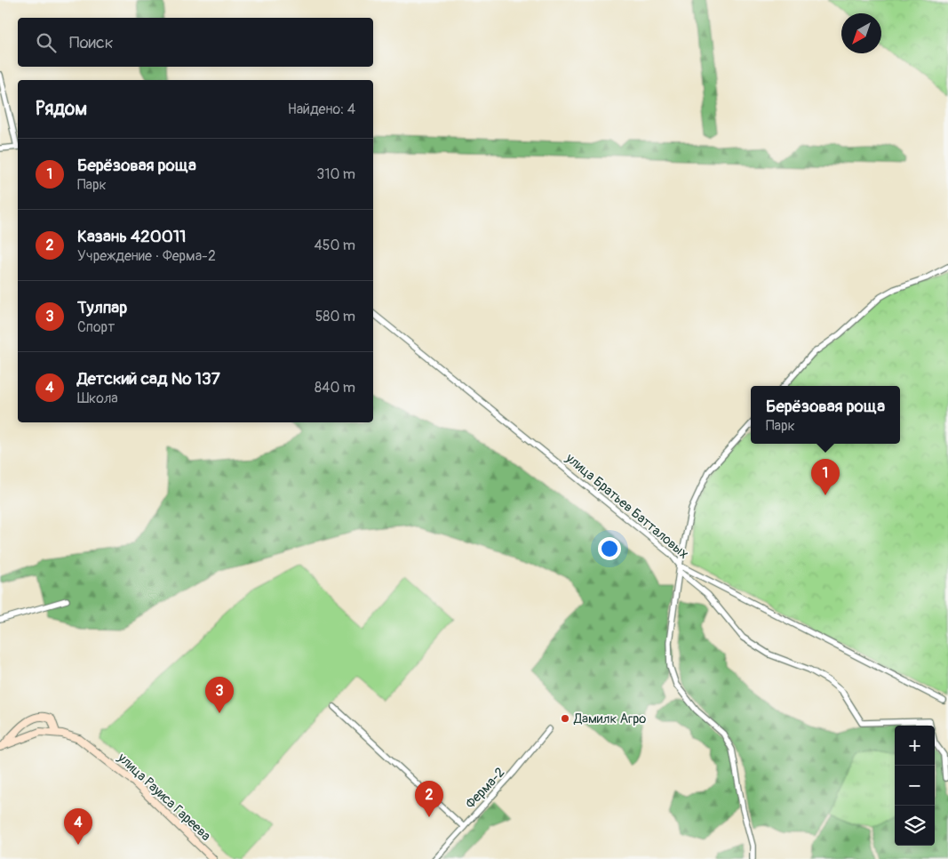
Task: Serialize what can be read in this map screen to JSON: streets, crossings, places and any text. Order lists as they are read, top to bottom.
{
  "streets": {
    "street": ["улица Братьев Батталовых", "Ферма-2", "улица Рауиса Гареева"]
  },
  "places": ["Дамилк Агро"],
  "north": "bottom left",
  "page": {
    "search": "Поиск",
    "heading": ["Рядом", "Найдено: 4"],
    "list": [
      {
        "mark": "1",
        "name": "Берёзовая роща",
        "note": "Парк",
        "value": "310 m"
      },
      {
        "mark": "2",
        "name": "Казань 420011",
        "note": "Учреждение · Ферма-2",
        "value": "450 m"
      },
      {
        "mark": "3",
        "name": "Тулпар",
        "note": "Спорт",
        "value": "580 m"
      },
      {
        "mark": "4",
        "name": "Детский сад № 137",
        "note": "Школа",
        "value": "840 m"
      }
    ],
    "popup": ["Берёзовая роща", "Парк"],
    "pins": [
      "1",
      "3",
      "2",
      "4"
    ],
    "map_buttons": ["+", "−"]
  }
}
